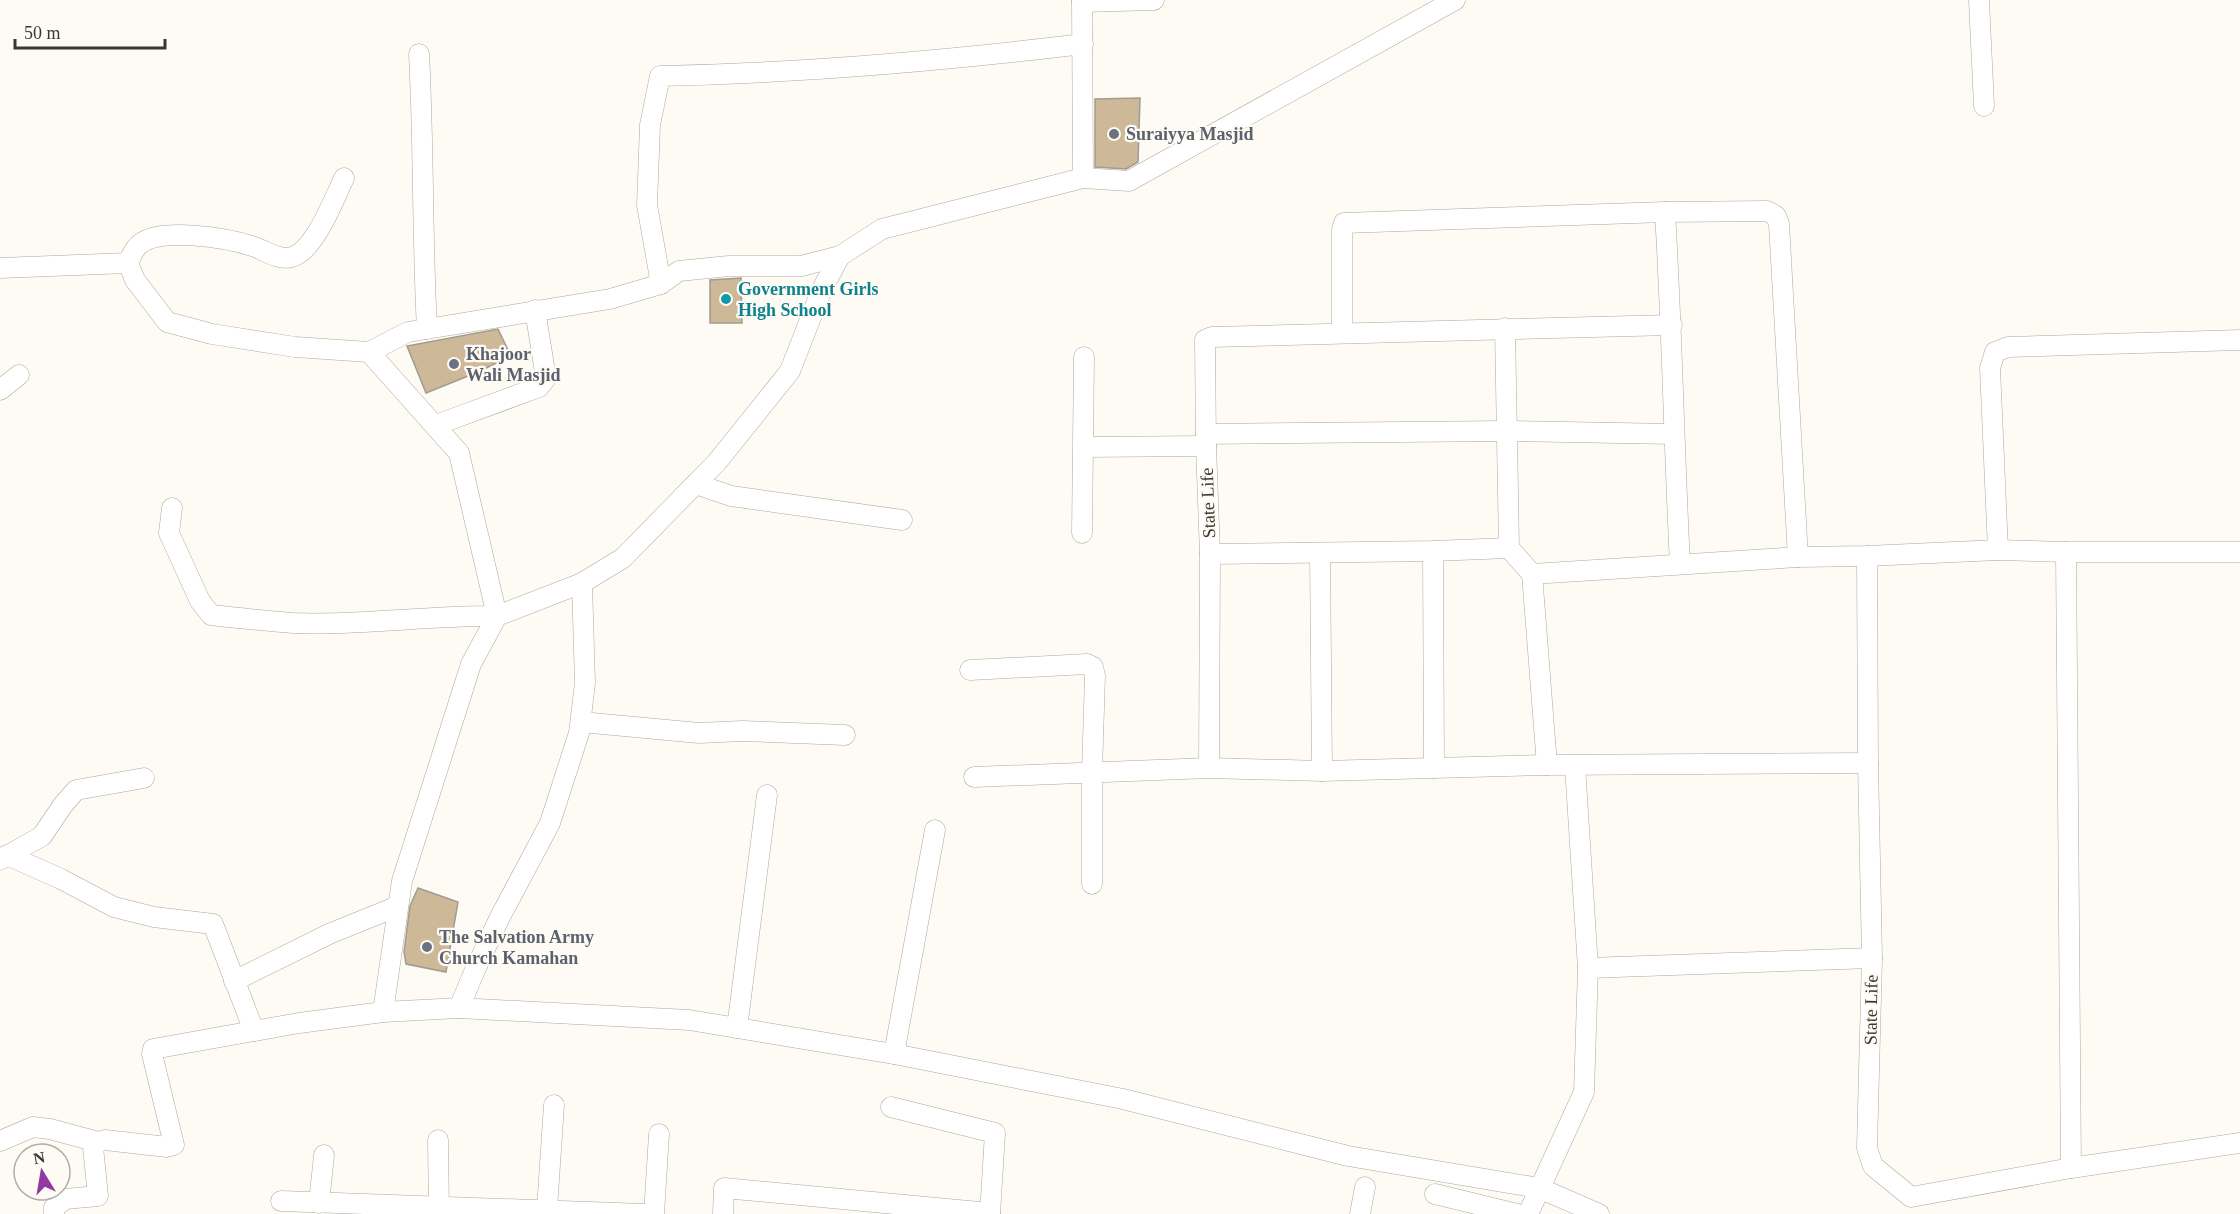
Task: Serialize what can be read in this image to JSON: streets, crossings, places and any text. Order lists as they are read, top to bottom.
{
  "streets": {
    "street": ["State Life"]
  },
  "places": [
    "Suraiyya Masjid",
    "Government Girls High School",
    "Khajoor Wali Masjid",
    "The Salvation Army Church Kamahan"
  ],
  "scale_bar": "50 m",
  "north": "top"
}
